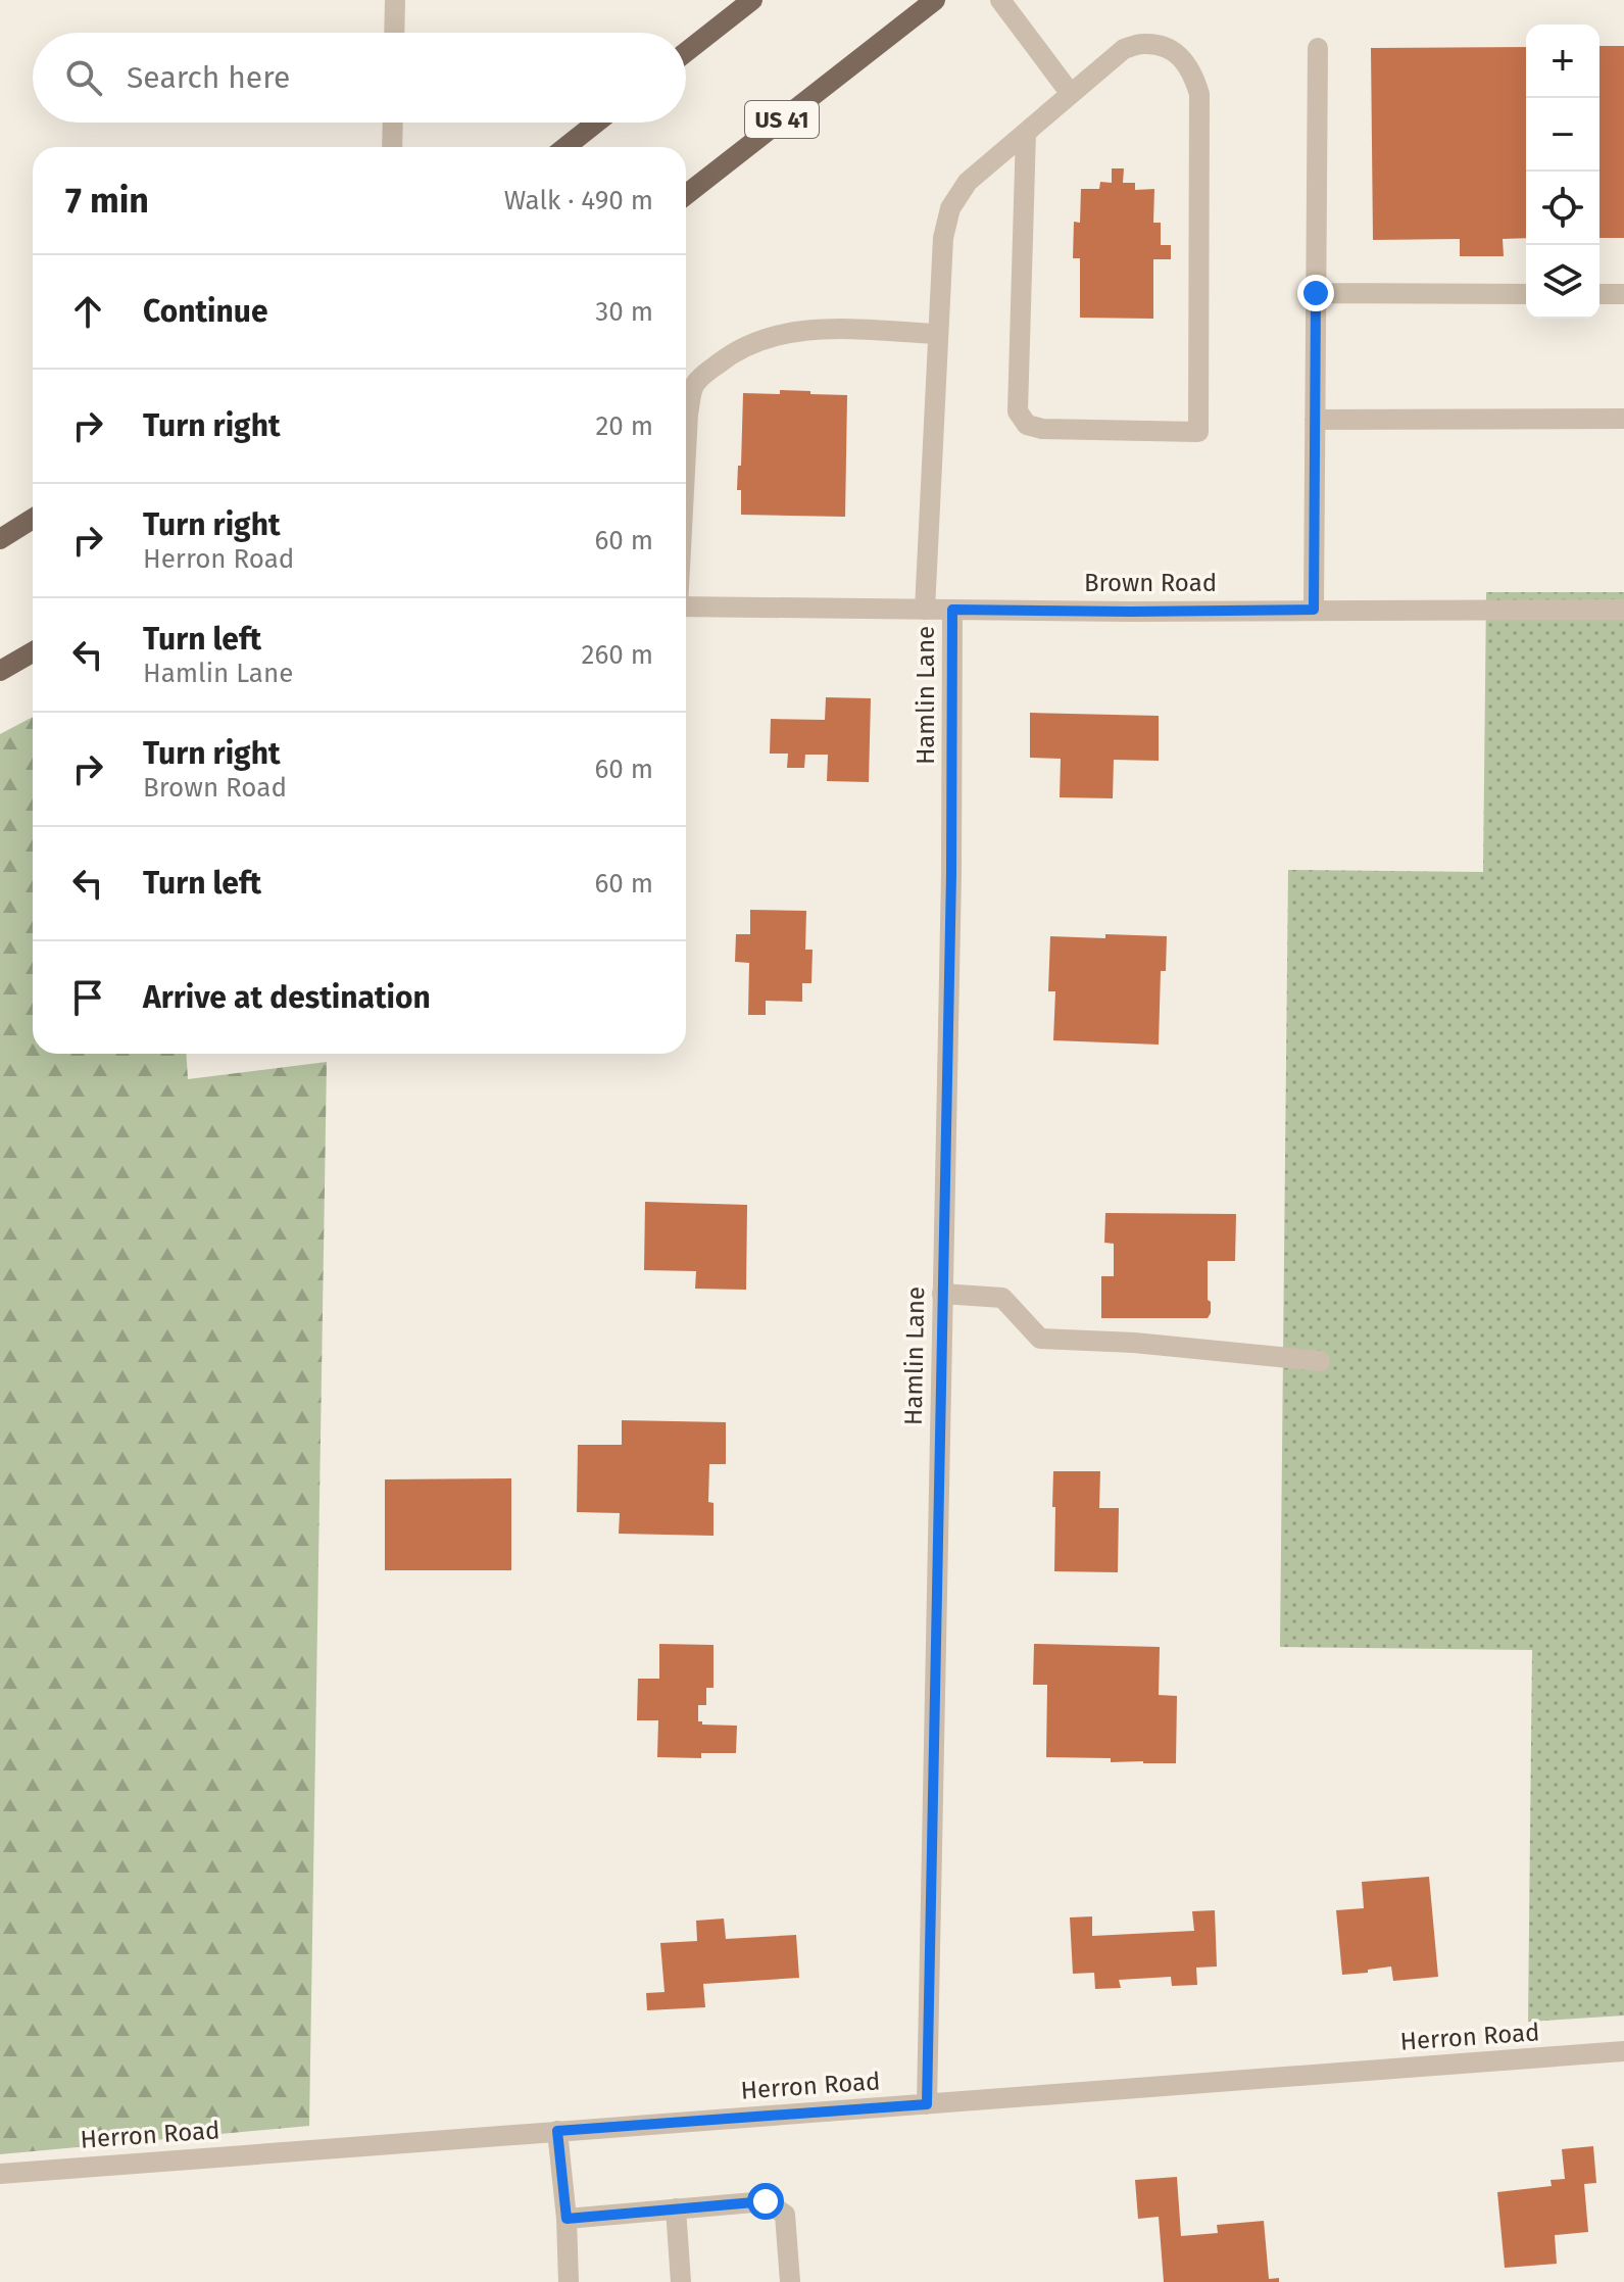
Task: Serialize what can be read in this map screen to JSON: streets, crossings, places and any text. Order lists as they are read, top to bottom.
{
  "streets": {
    "main road": ["US 41"],
    "street": ["Brown Road", "Hamlin Lane", "Herron Road"]
  },
  "crossings": [
    ["Brown Road", "Hamlin Lane"],
    ["Hamlin Lane", "Herron Road"]
  ],
  "page": {
    "map_buttons": ["+", "−"],
    "search": "Search here",
    "heading": ["7 min", "Walk · 490 m"],
    "list": [
      ["Continue", "30 m"],
      ["Turn right", "20 m"],
      ["Turn right", "Herron Road", "60 m"],
      ["Turn left", "Hamlin Lane", "260 m"],
      ["Turn right", "Brown Road", "60 m"],
      ["Turn left", "60 m"],
      "Arrive at destination"
    ]
  }
}
